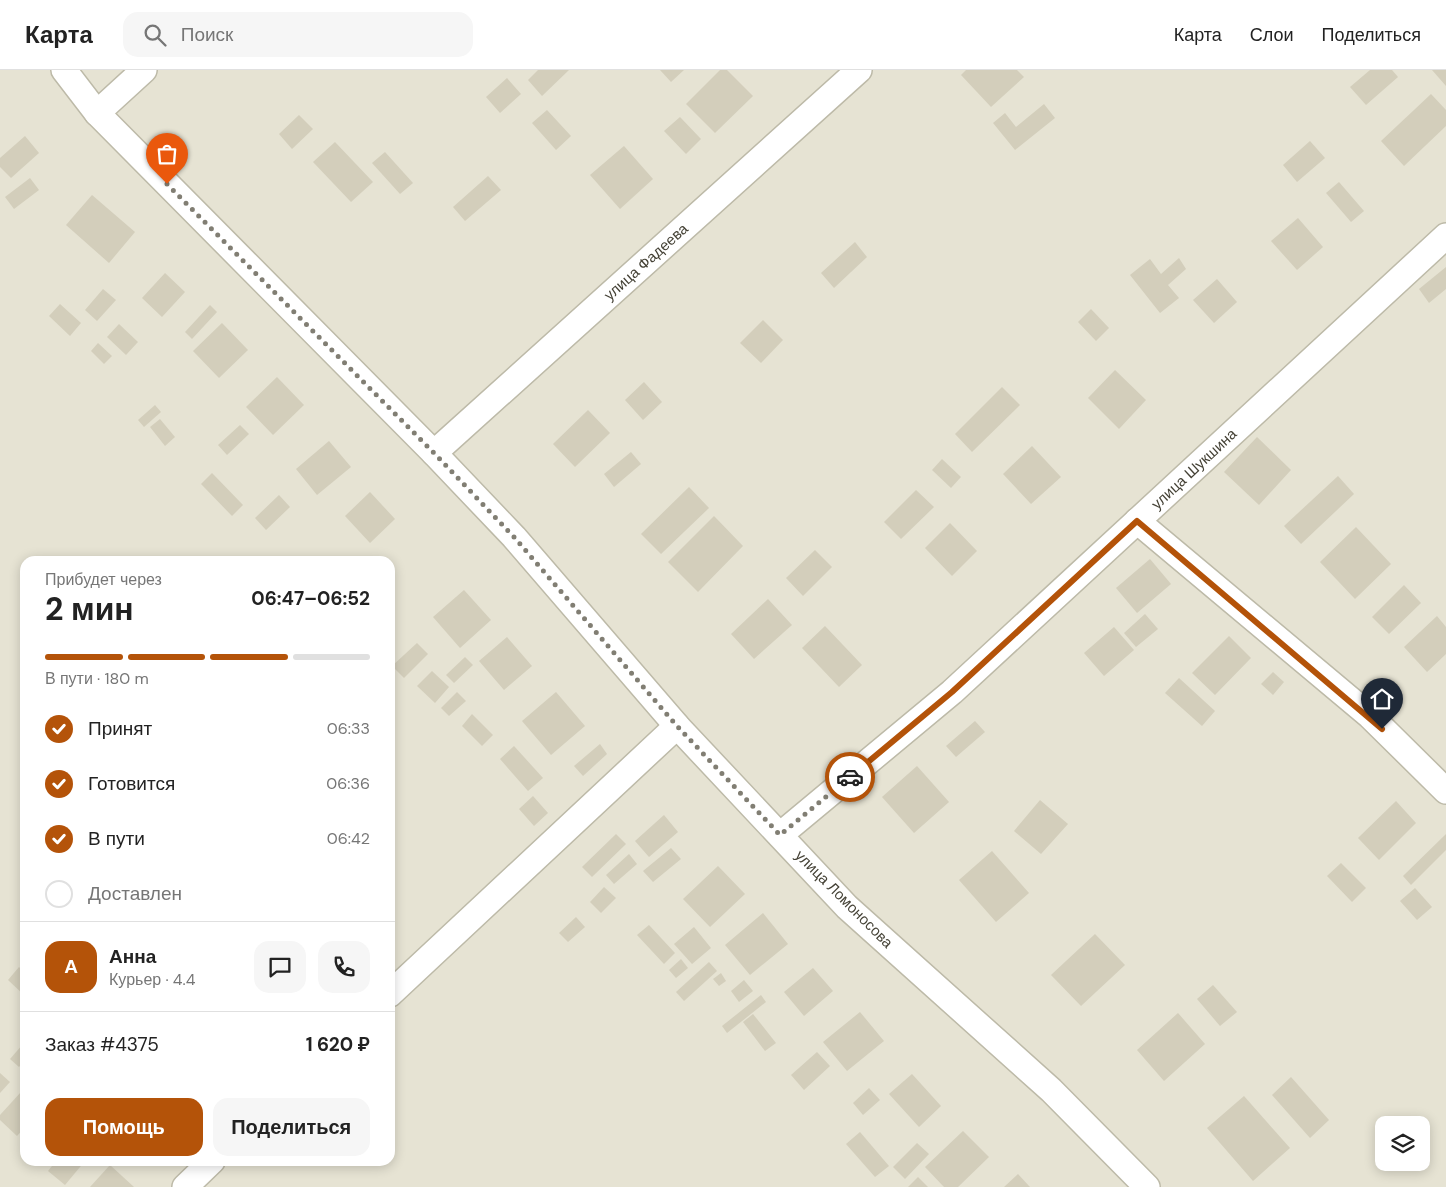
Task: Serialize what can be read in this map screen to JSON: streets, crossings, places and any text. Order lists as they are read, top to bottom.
{
  "streets": {
    "street": ["улица Фадеева", "улица Шукшина", "улица Ломоносова"]
  },
  "crossings": [
    ["улица Фадеева", "улица Ломоносова"],
    ["улица Шукшина", "улица Ломоносова"]
  ],
  "page": {
    "header": "Карта",
    "search": "Поиск",
    "nav": ["Карта", "Слои", "Поделиться"],
    "heading": ["2 мин", "Прибудет через", "06:47–06:52"],
    "panel": [
      "Анна",
      "Курьер · 4.4",
      "Заказ #4375",
      "1 620 ₽"
    ],
    "bar": "В пути · 180 m",
    "list": [
      ["Принят", "06:33"],
      ["Готовится", "06:36"],
      ["В пути", "06:42"],
      "Доставлен"
    ],
    "round": "А",
    "buttons": ["Помощь", "Поделиться"]
  }
}
